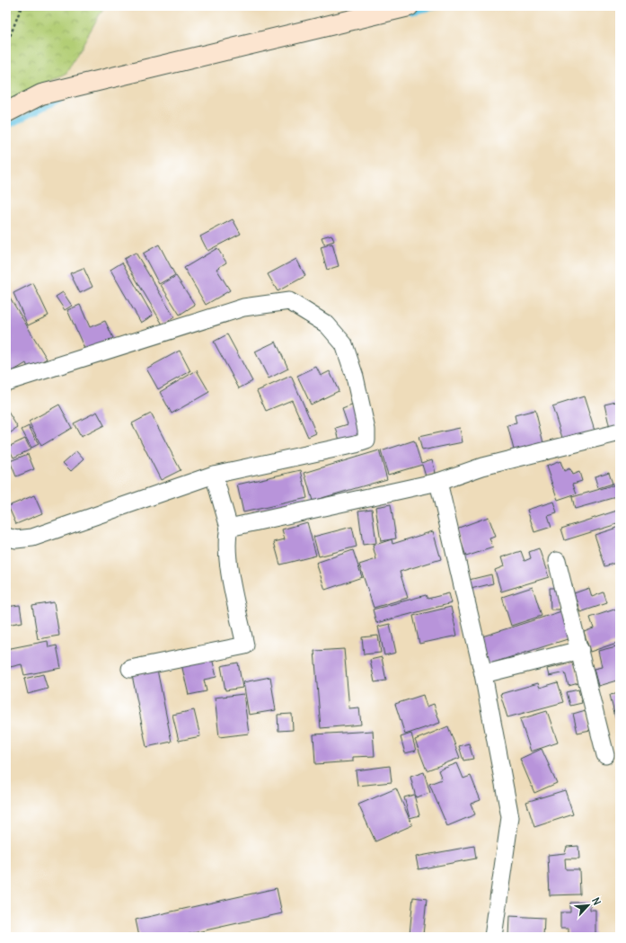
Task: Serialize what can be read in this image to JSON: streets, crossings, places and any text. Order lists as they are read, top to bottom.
{
  "north": "top right"
}
